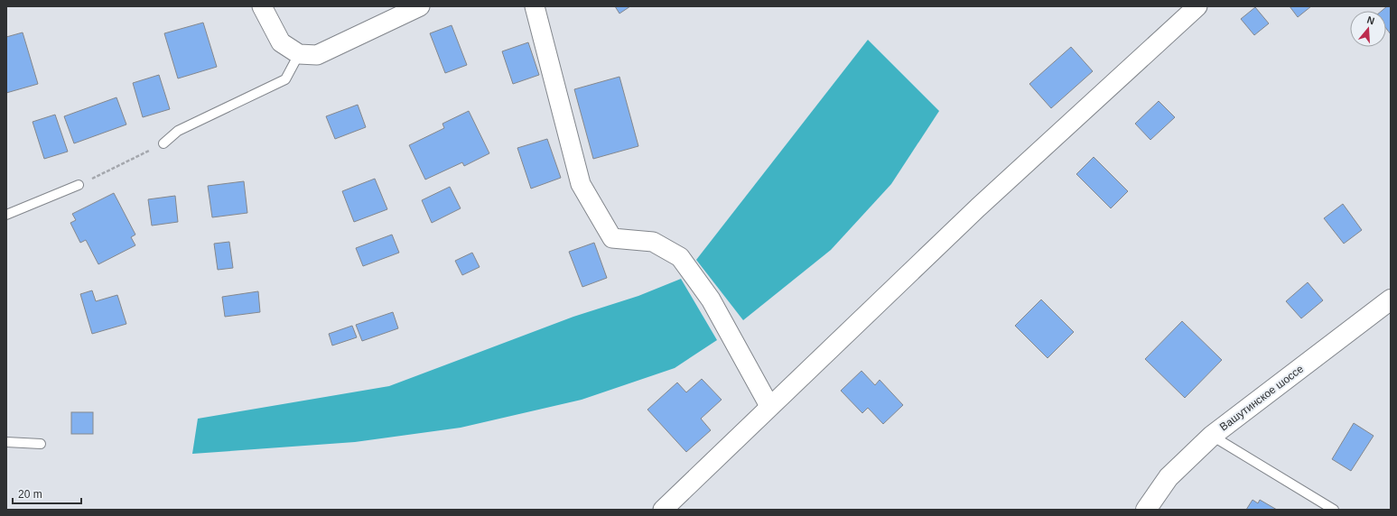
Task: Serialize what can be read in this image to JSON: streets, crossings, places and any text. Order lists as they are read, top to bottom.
{
  "streets": {
    "street": ["Вашутинское шоссе"]
  },
  "scale_bar": "20 m",
  "north": "top"
}
